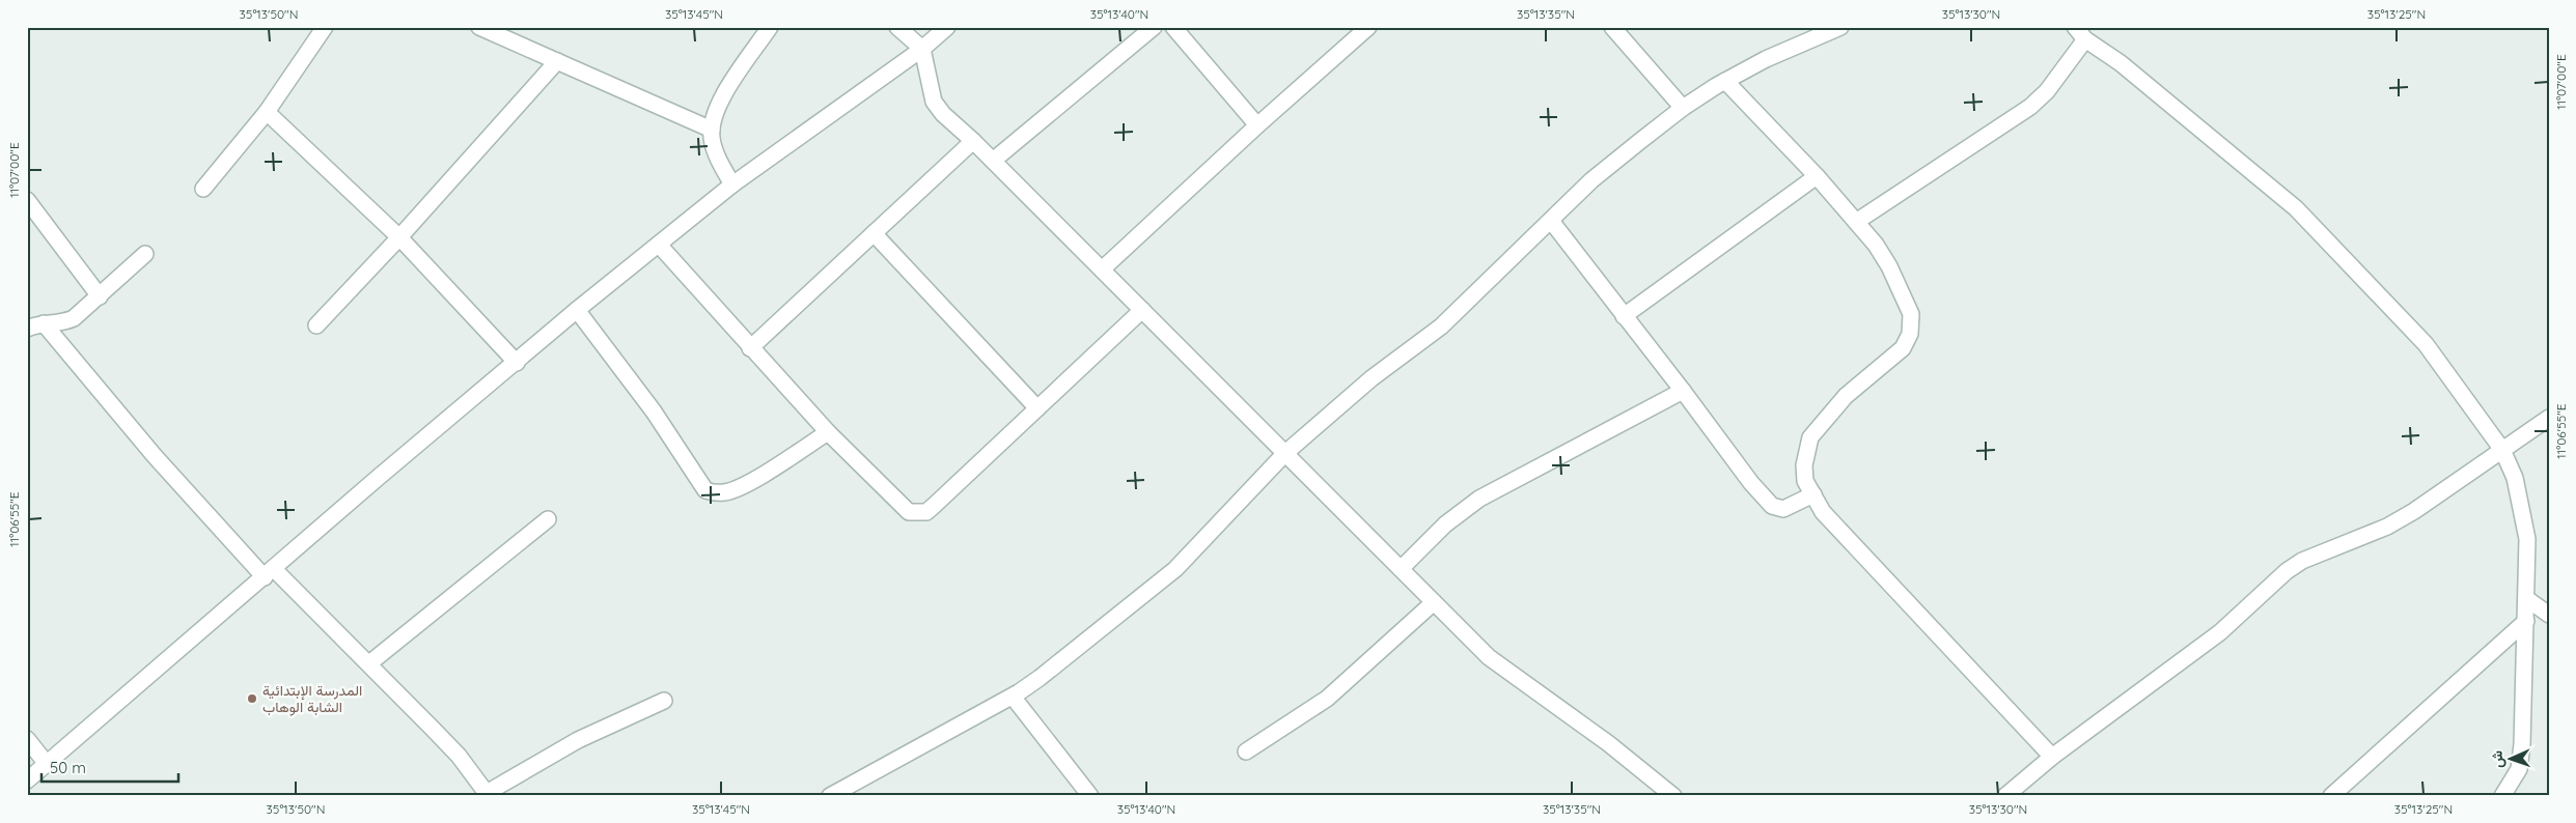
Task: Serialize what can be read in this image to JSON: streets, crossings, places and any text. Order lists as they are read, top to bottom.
{
  "places": ["المدرسة الإبتدائية الشابة الوهاب"],
  "scale_bar": "50 m",
  "north": "left",
  "coordinates": [
    "35°13'50\"N",
    "35°13'45\"N",
    "35°13'40\"N",
    "35°13'35\"N",
    "35°13'30\"N",
    "35°13'25\"N",
    "11°07'00\"E",
    "11°06'55\"E"
  ]
}
